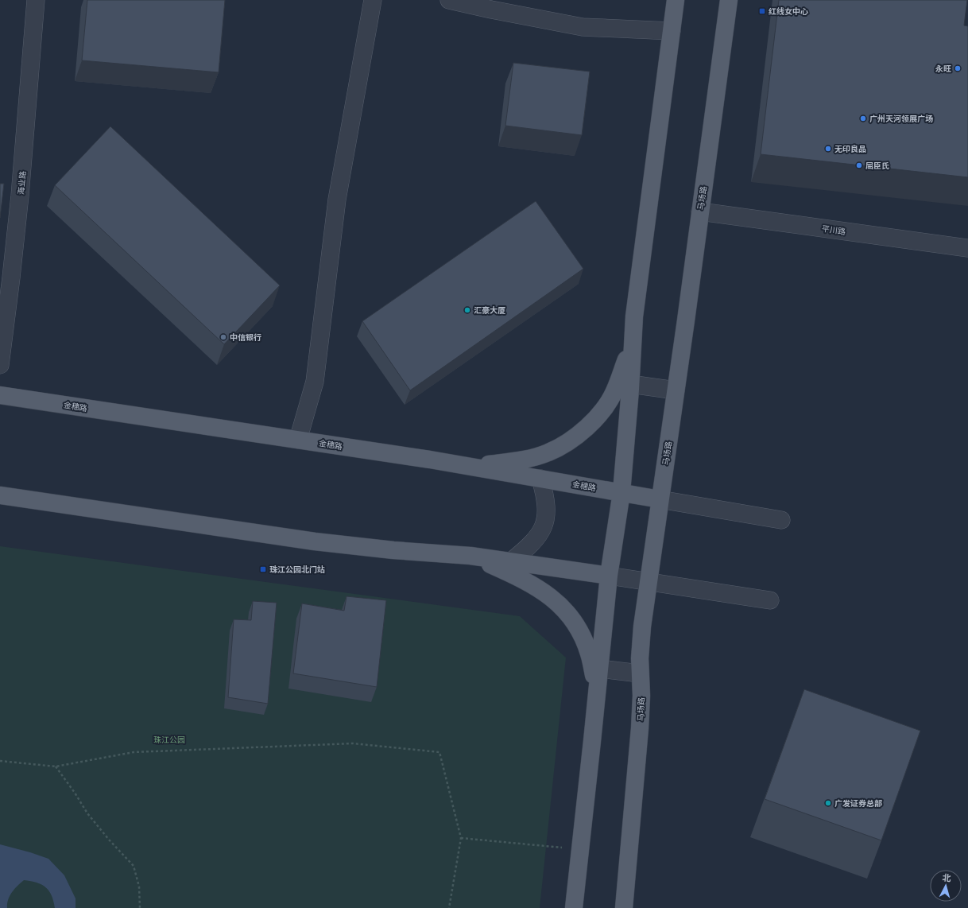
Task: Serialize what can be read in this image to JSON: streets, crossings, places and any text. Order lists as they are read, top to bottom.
{
  "streets": {
    "main road": ["马场路", "金穗路"],
    "street": ["海业路", "平川路"]
  },
  "crossings": [
    ["马场路", "平川路"],
    ["马场路", "金穗路"]
  ],
  "parks": ["珠江公园"],
  "places": {
    "transit": ["红线女中心", "珠江公园北门站"],
    "other": [
      "永旺",
      "广州天河领展广场",
      "无印良品",
      "屈臣氏",
      "汇豪大厦",
      "中信银行",
      "广发证券总部"
    ]
  },
  "north": "top"
}
